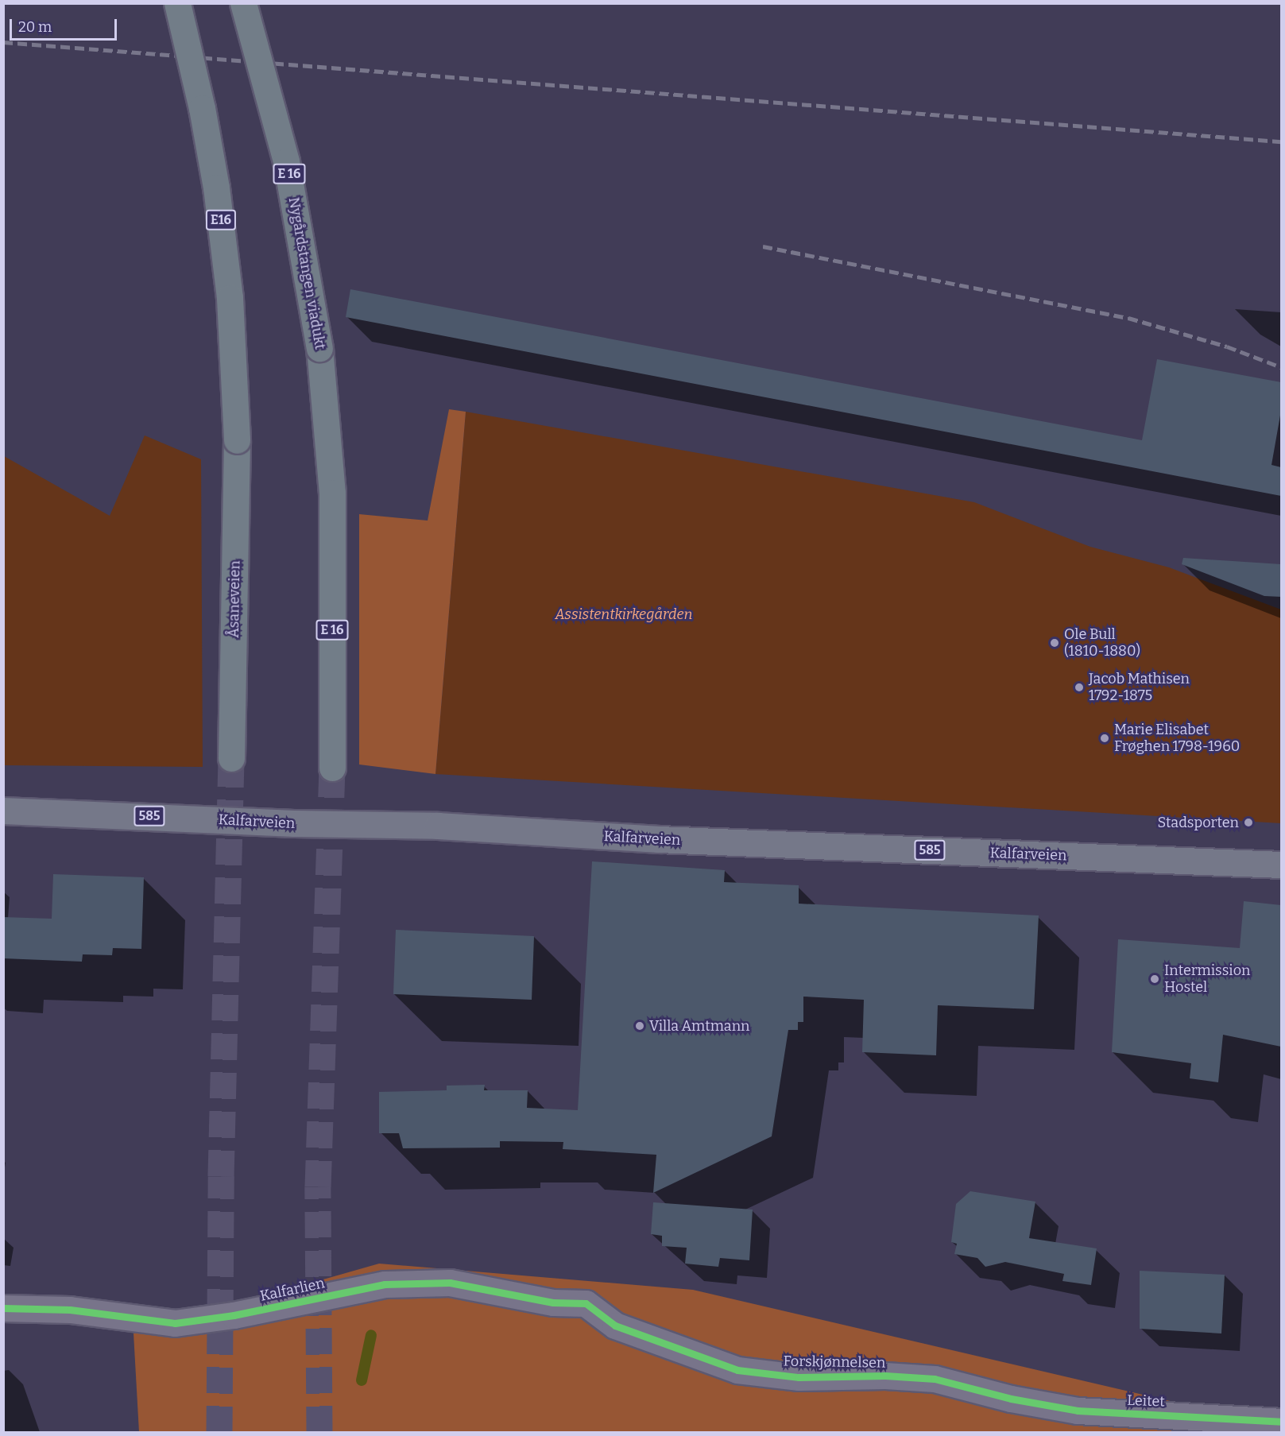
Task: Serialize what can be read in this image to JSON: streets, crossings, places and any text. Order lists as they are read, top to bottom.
{
  "streets": {
    "highway": [
      "E 16",
      "E16",
      "Nygårdstangen viadukt",
      "Åsaneveien"
    ],
    "main road": ["585", "Kalfarveien"],
    "street": ["Kalfarlien", "Forskjønnelsen", "Leitet"]
  },
  "crossings": [
    ["Kalfarlien", "Forskjønnelsen"],
    ["Forskjønnelsen", "Leitet"]
  ],
  "parks": ["Assistentkirkegården"],
  "places": [
    "Ole Bull (1810-1880)",
    "Jacob Mathisen 1792-1875",
    "Marie Elisabet Frøghen 1798-1960",
    "Stadsporten",
    "Intermission Hostel",
    "Villa Amtmann"
  ],
  "scale_bar": "20 m"
}
